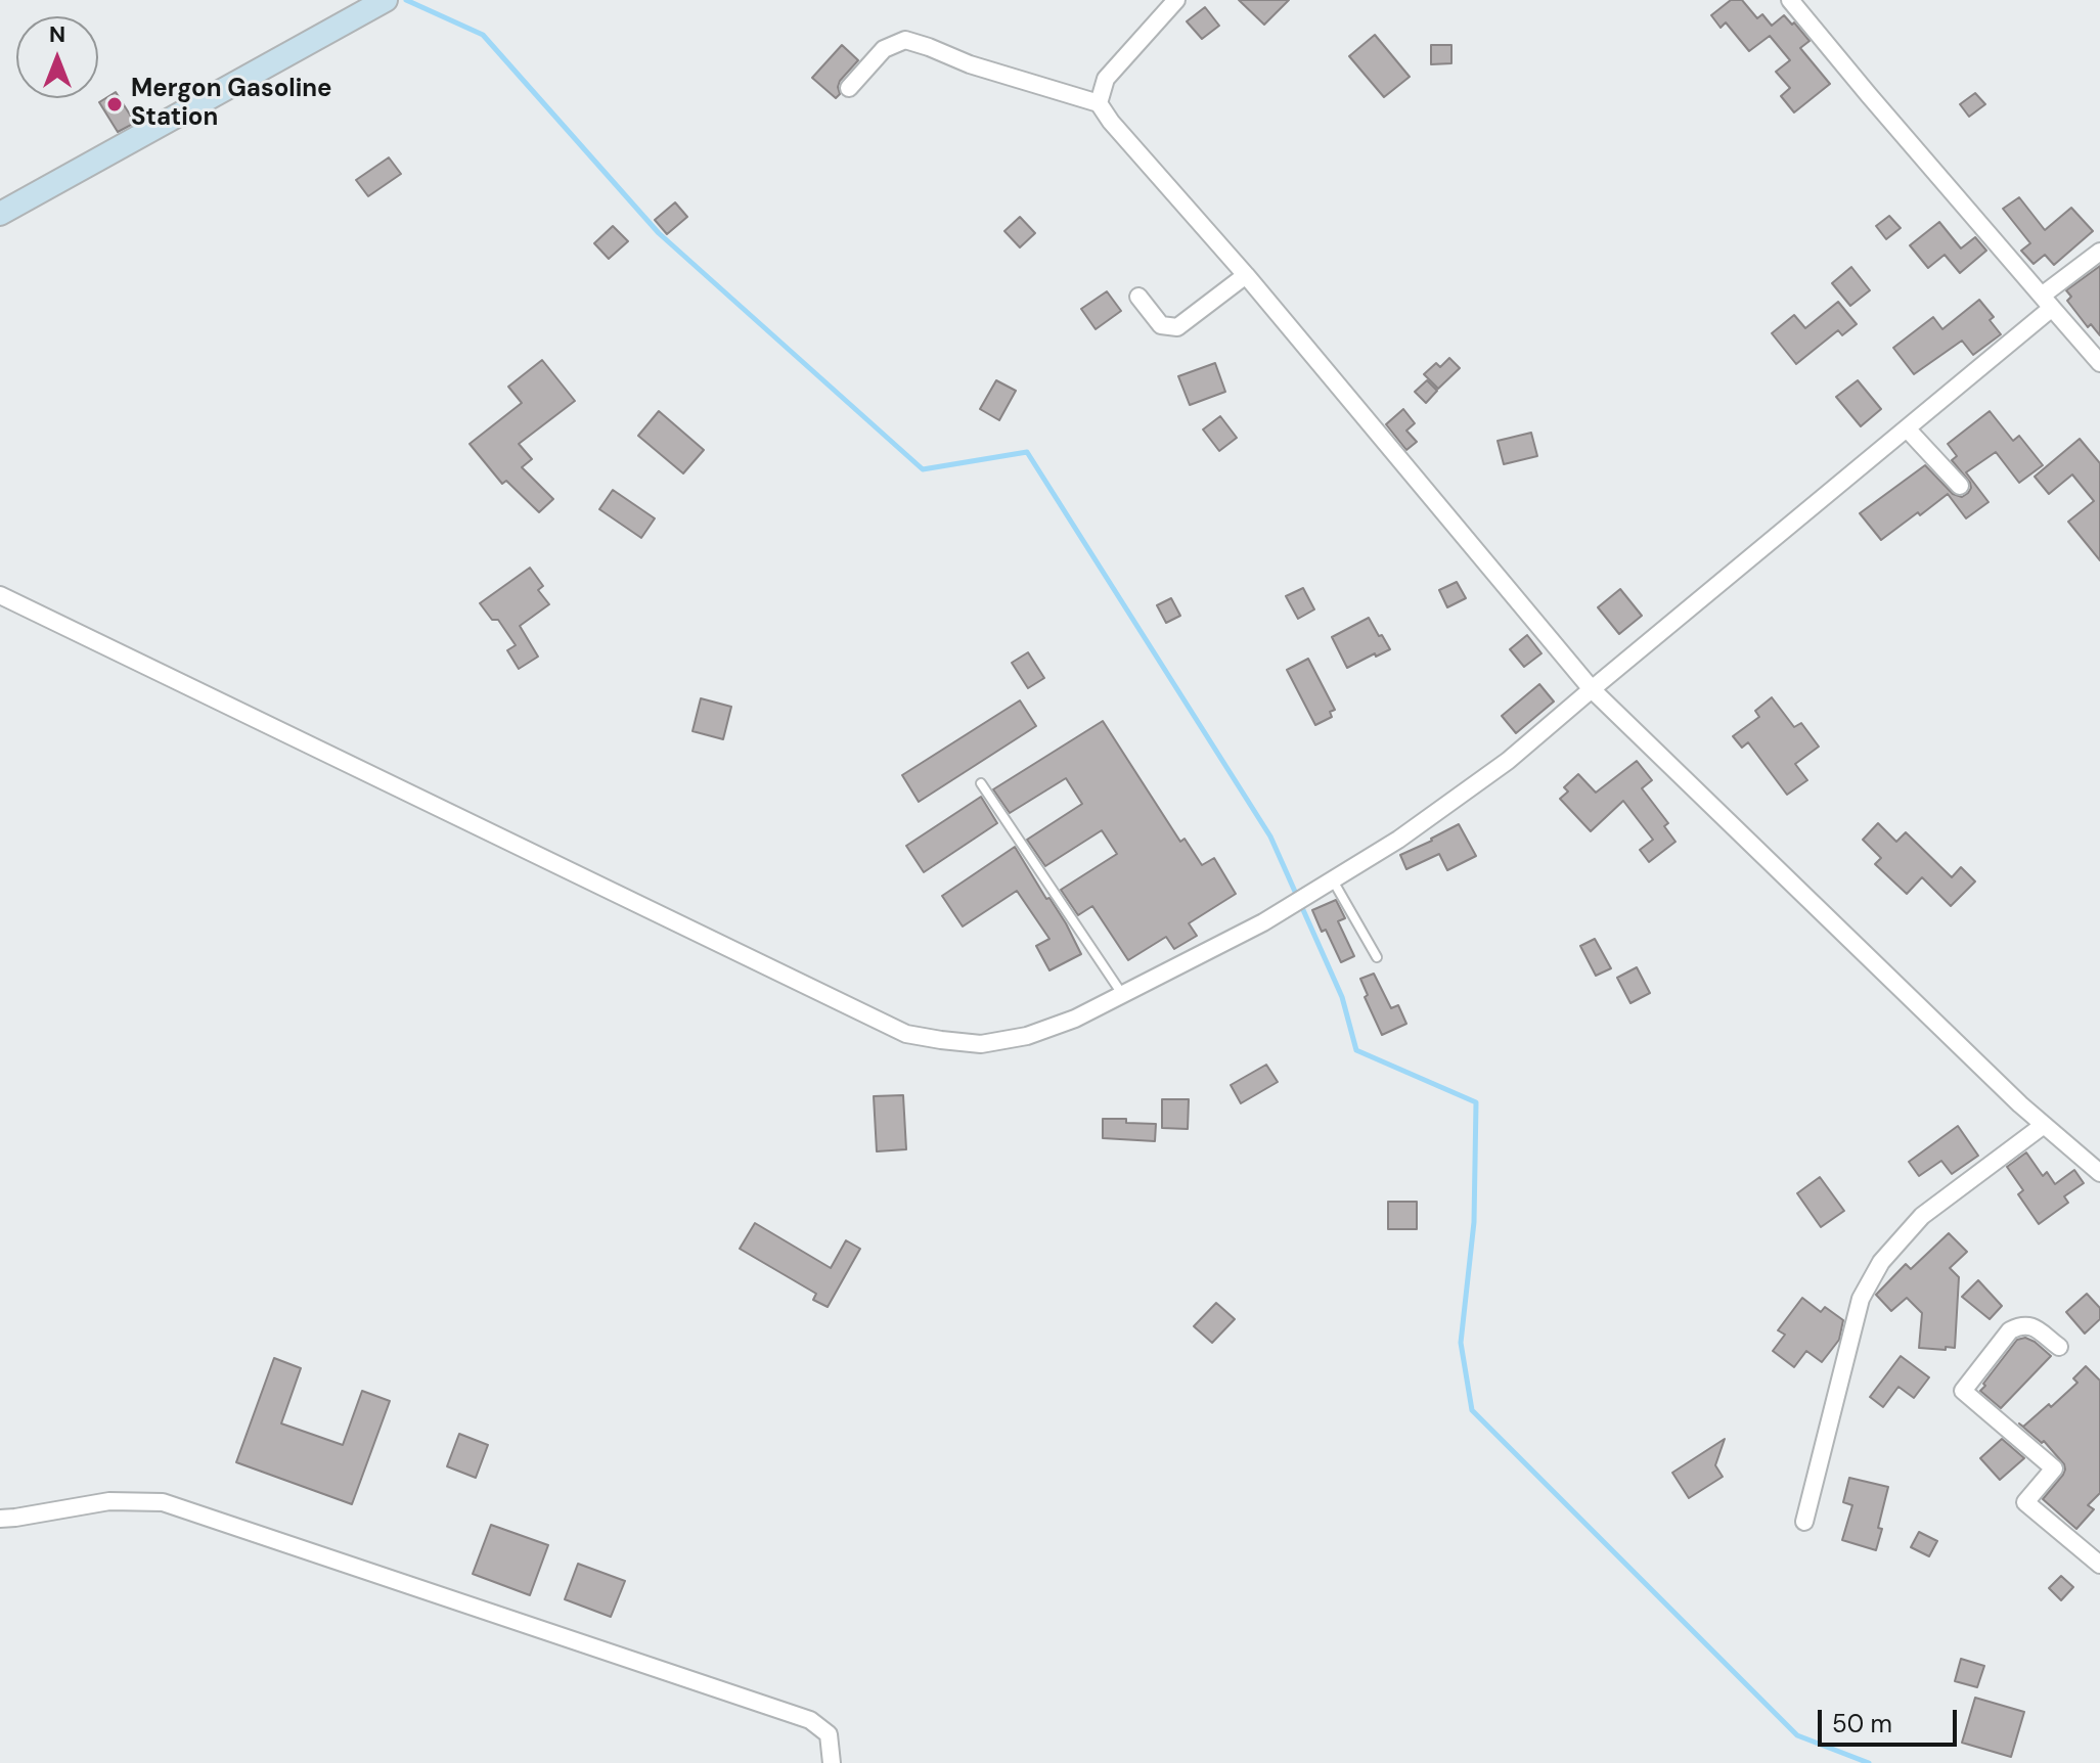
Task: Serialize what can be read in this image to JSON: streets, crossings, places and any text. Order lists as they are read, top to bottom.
{
  "places": ["Mergon Gasoline Station"],
  "scale_bar": "50 m",
  "north": "top"
}
